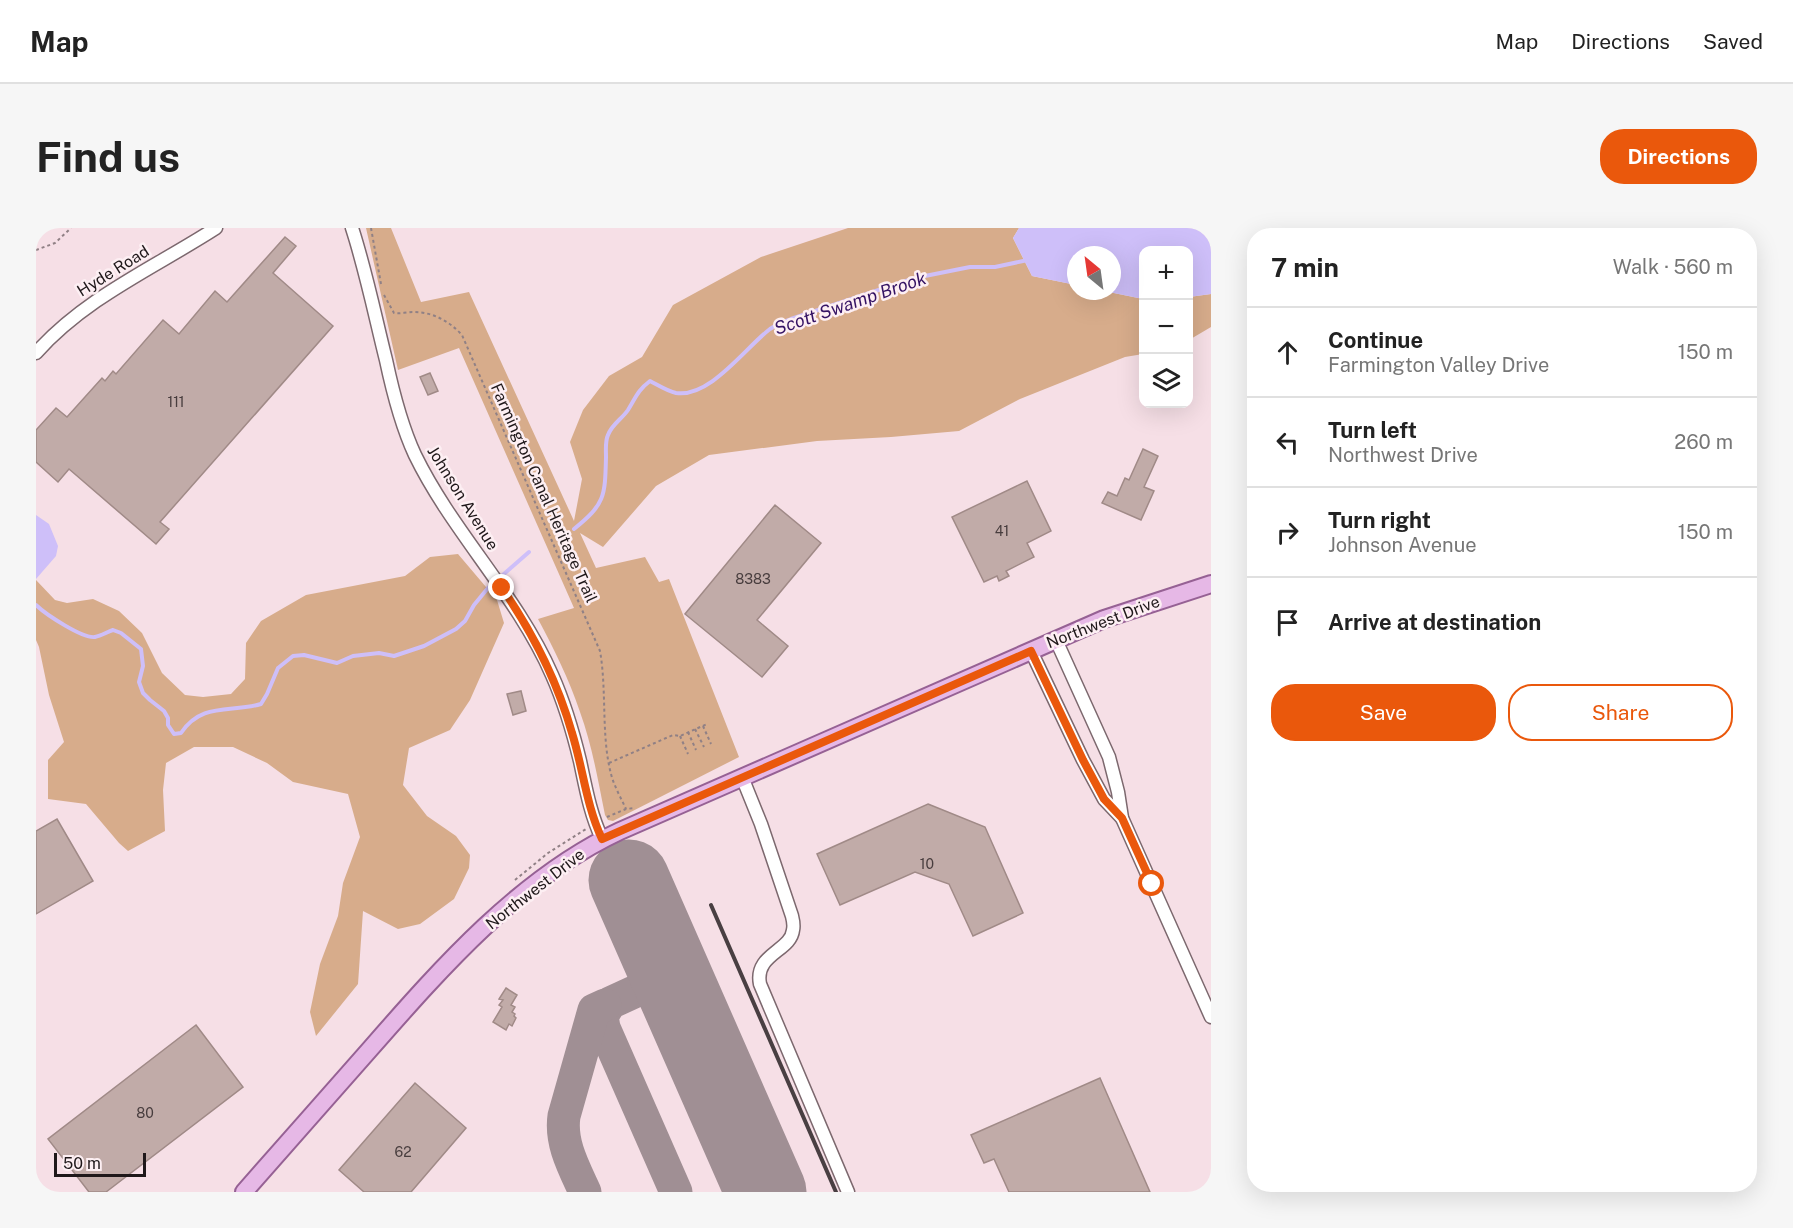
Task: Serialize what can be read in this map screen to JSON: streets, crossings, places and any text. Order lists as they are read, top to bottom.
{
  "streets": {
    "main road": ["Northwest Drive"],
    "street": ["Hyde Road", "Johnson Avenue"],
    "path": ["Farmington Canal Heritage Trail"]
  },
  "crossings": [
    ["Johnson Avenue", "Northwest Drive"]
  ],
  "water": ["Scott Swamp Brook"],
  "house_numbers": [
    "111",
    "41",
    "8383",
    "10",
    "80",
    "62"
  ],
  "scale_bar": "50 m",
  "north": "top left",
  "page": {
    "header": "Map",
    "nav": ["Map", "Directions", "Saved"],
    "buttons": [
      "Directions",
      ["Save", "Share"]
    ],
    "title": "Find us",
    "heading": ["7 min", "Walk · 560 m"],
    "map_buttons": ["+", "−"],
    "list": [
      ["Continue", "Farmington Valley Drive", "150 m"],
      ["Turn left", "Northwest Drive", "260 m"],
      ["Turn right", "Johnson Avenue", "150 m"],
      "Arrive at destination"
    ],
    "scale": "50 m"
  }
}
